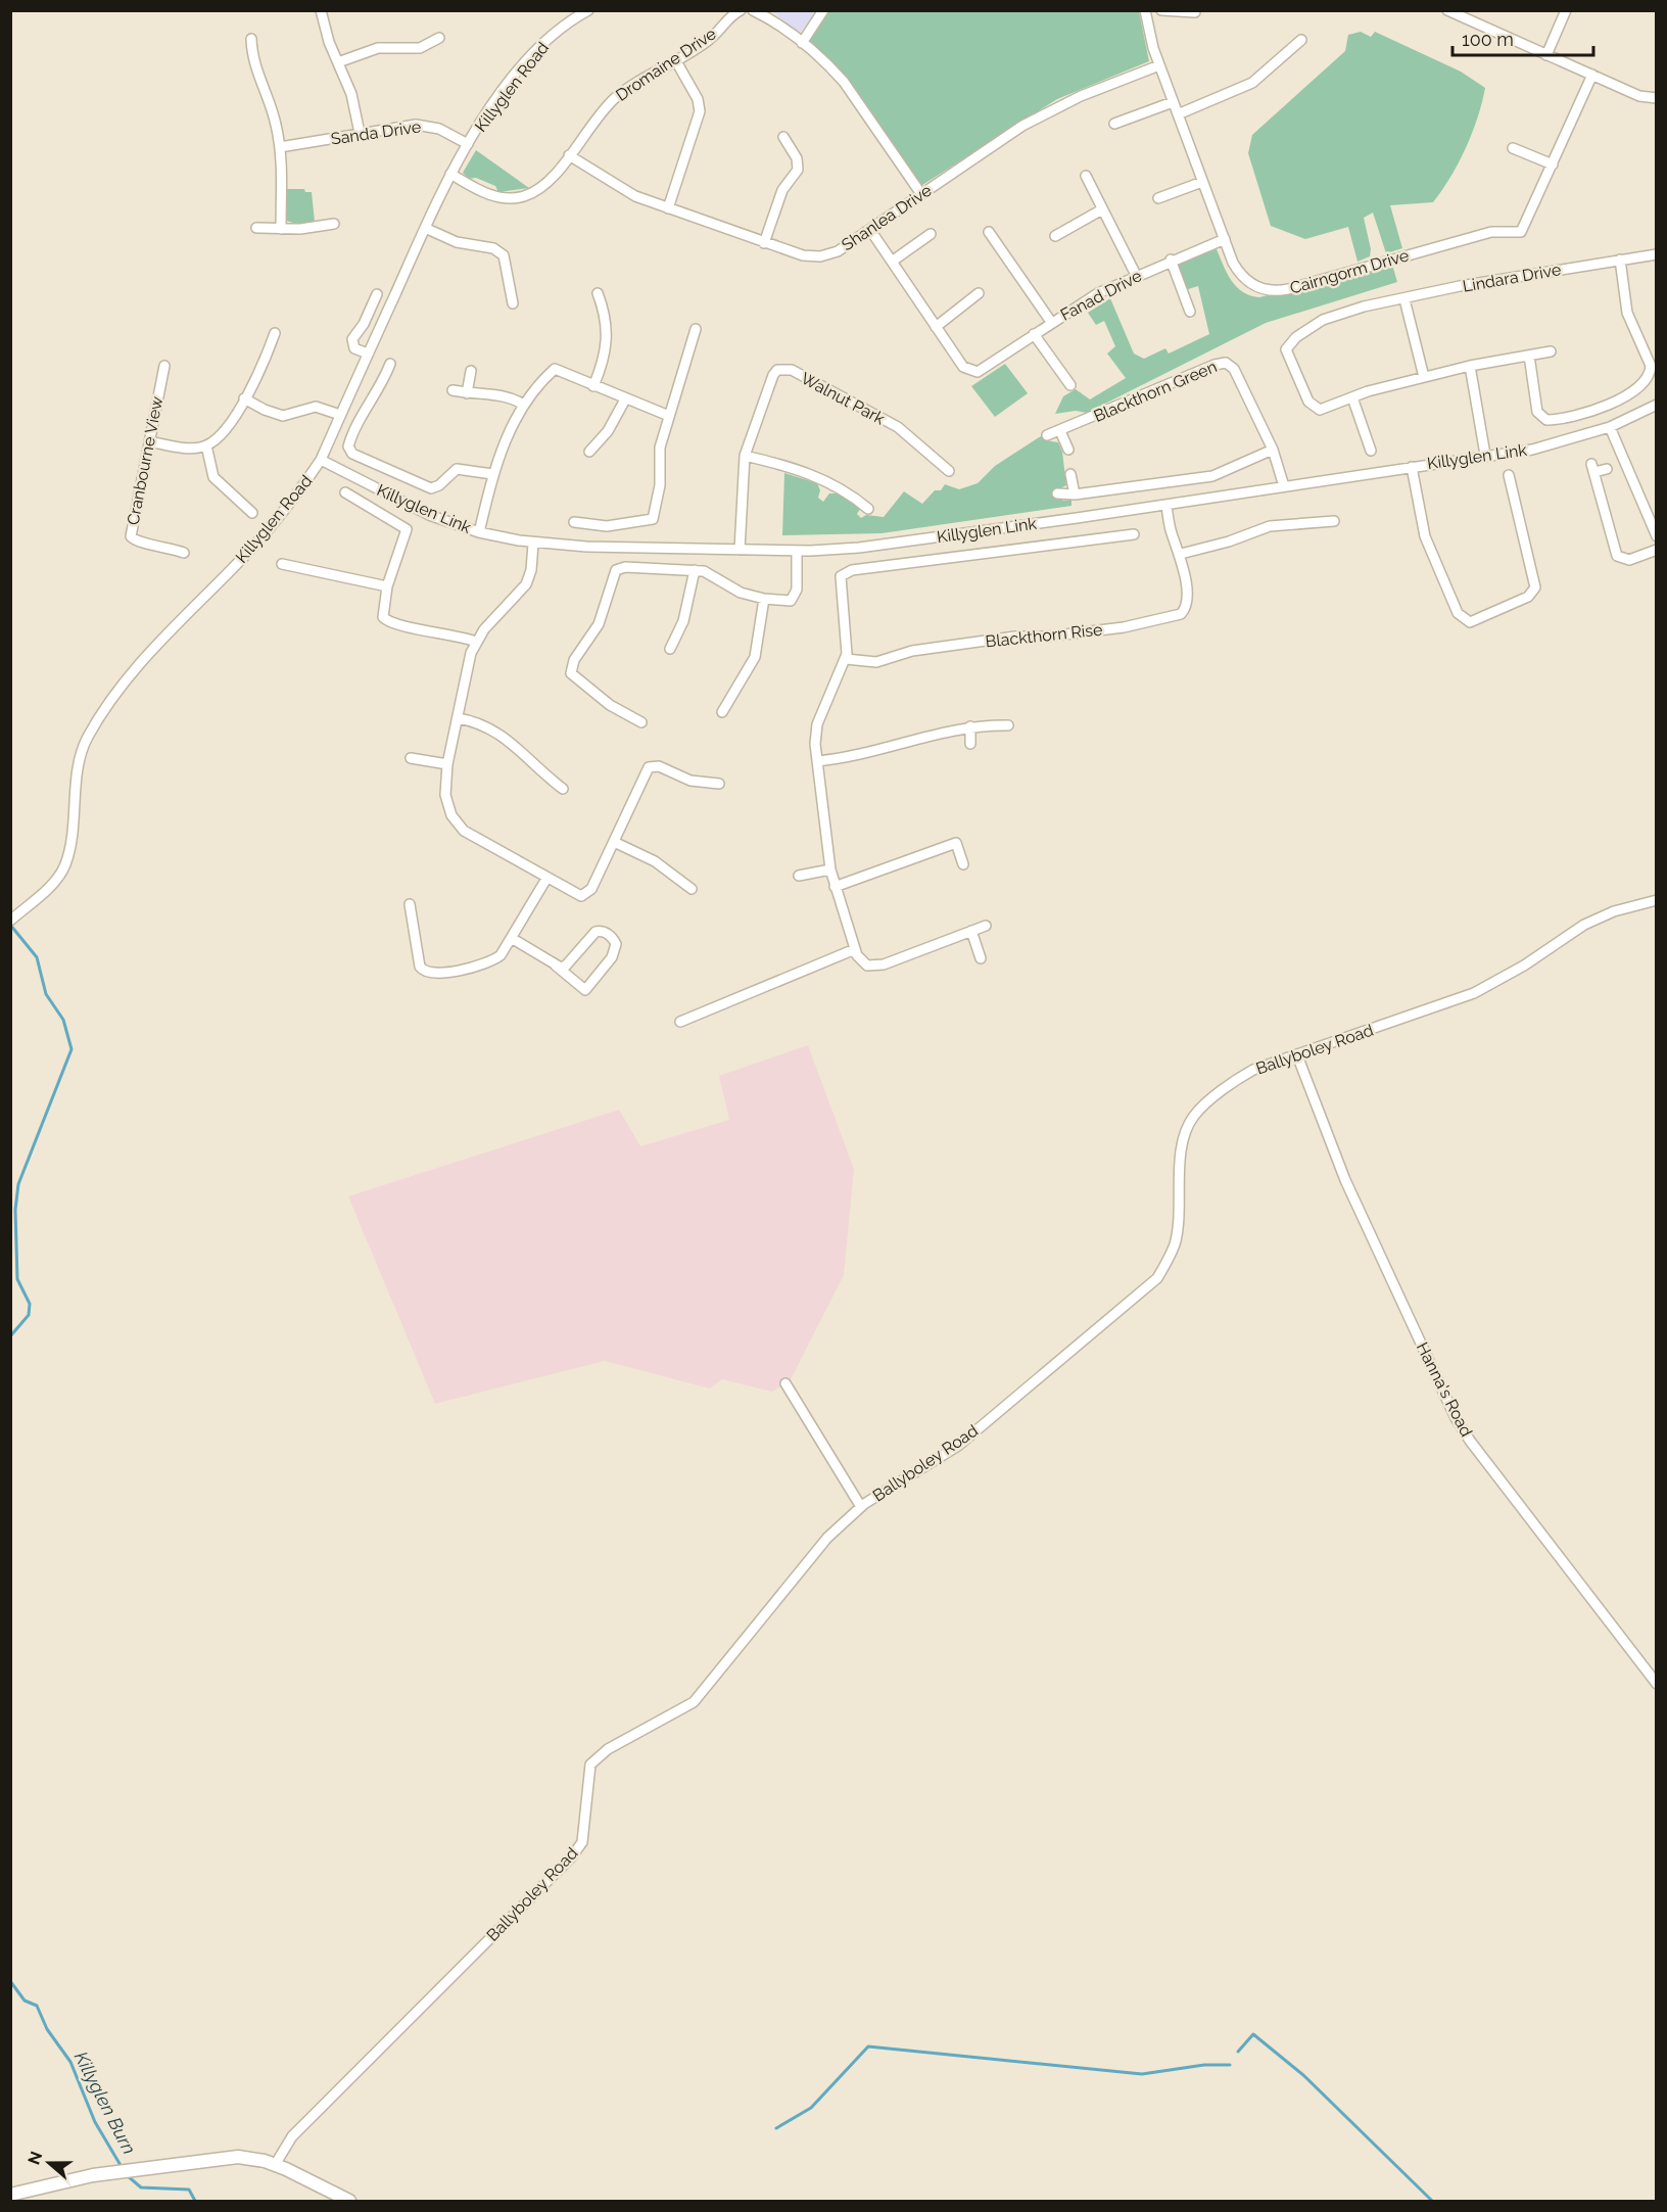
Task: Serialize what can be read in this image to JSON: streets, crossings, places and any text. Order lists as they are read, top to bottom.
{
  "streets": {
    "street": [
      "Dromaine Drive",
      "Killyglen Road",
      "Sanda Drive",
      "Shanlea Drive",
      "Cairngorm Drive",
      "Lindara Drive",
      "Fanad Drive",
      "Blackthorn Green",
      "Walnut Park",
      "Killyglen Link",
      "Cranbourne View",
      "Blackthorn Rise",
      "Ballyboley Road",
      "Hanna's Road"
    ]
  },
  "crossings": [
    ["Dromaine Drive", "Killyglen Road"],
    ["Dromaine Drive", "Shanlea Drive"],
    ["Killyglen Road", "Sanda Drive"],
    ["Killyglen Road", "Killyglen Link"],
    ["Shanlea Drive", "Cairngorm Drive"],
    ["Cairngorm Drive", "Fanad Drive"],
    ["Blackthorn Green", "Killyglen Link"],
    ["Walnut Park", "Killyglen Link"],
    ["Killyglen Link", "Blackthorn Rise"],
    ["Ballyboley Road", "Hanna's Road"]
  ],
  "water": ["Killyglen Burn"],
  "scale_bar": "100 m",
  "north": "left"
}
